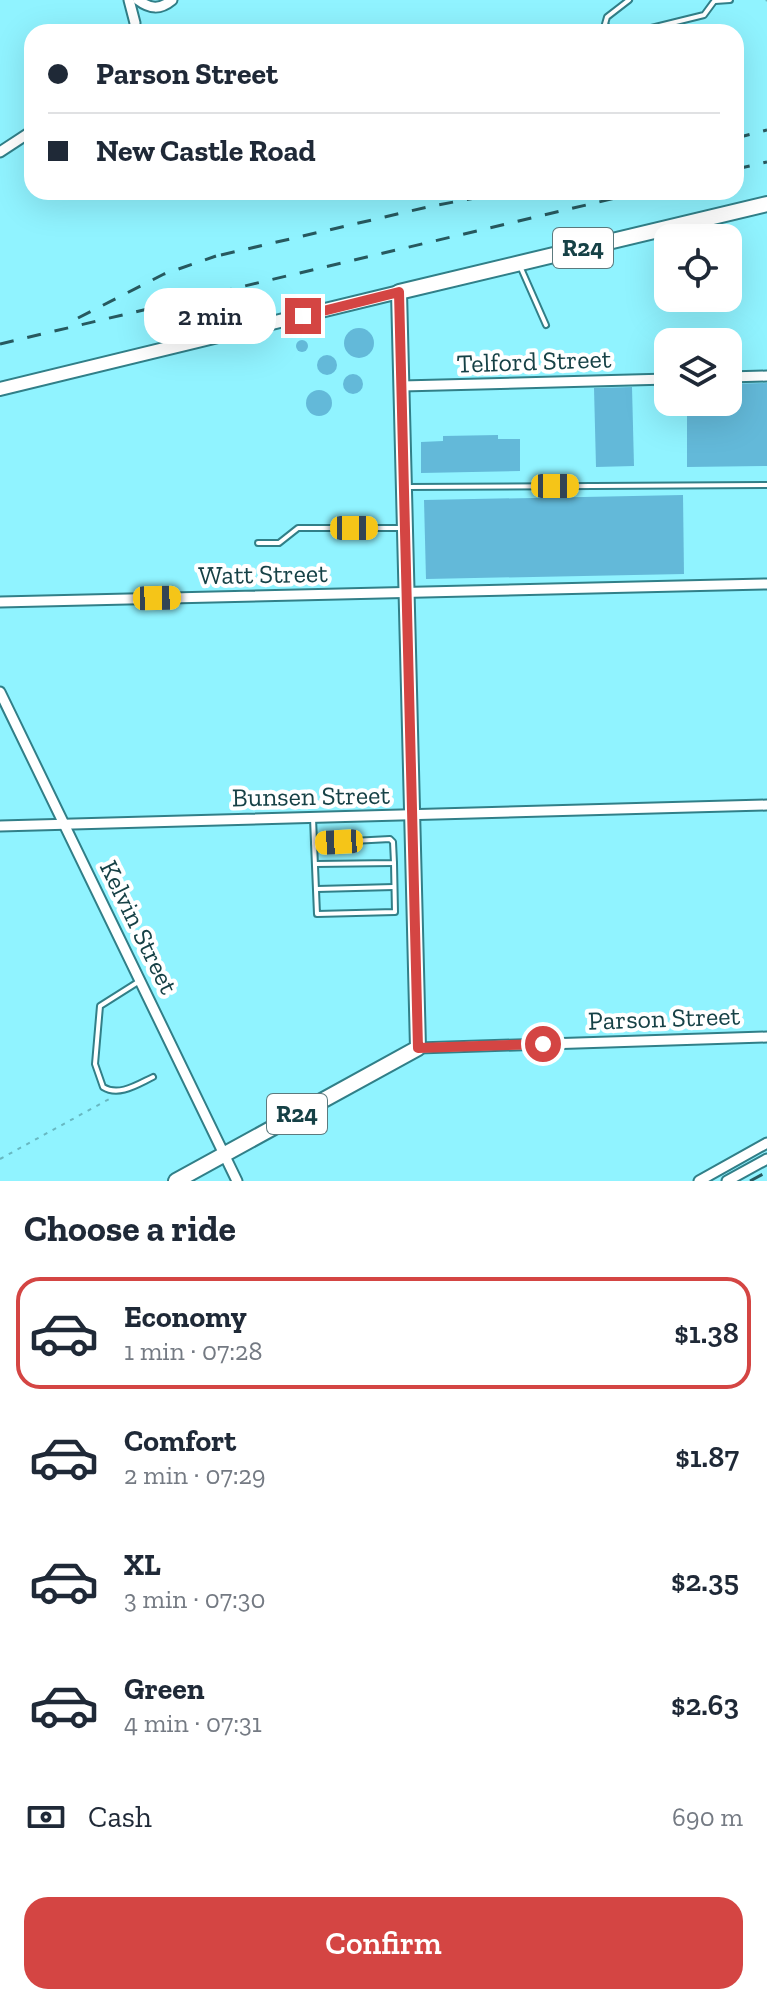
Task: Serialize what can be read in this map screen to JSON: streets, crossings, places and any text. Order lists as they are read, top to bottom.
{
  "streets": {
    "main road": ["R24"],
    "street": [
      "Telford Street",
      "Watt Street",
      "Bunsen Street",
      "Kelvin Street",
      "Parson Street"
    ]
  },
  "crossings": [
    ["R24", "Kelvin Street"],
    ["R24", "Parson Street"],
    ["Bunsen Street", "Kelvin Street"]
  ],
  "page": {
    "banner": ["Parson Street", "New Castle Road"],
    "bubble": "2 min",
    "heading": "Choose a ride",
    "list": [
      {
        "name": "Economy",
        "note": "1 min · 07:28",
        "value": "$1.38"
      },
      {
        "name": "Comfort",
        "note": "2 min · 07:29",
        "value": "$1.87"
      },
      {
        "name": "XL",
        "note": "3 min · 07:30",
        "value": "$2.35"
      },
      {
        "name": "Green",
        "note": "4 min · 07:31",
        "value": "$2.63"
      }
    ],
    "pay": ["Cash", "690 m"],
    "buttons": "Confirm"
  }
}
